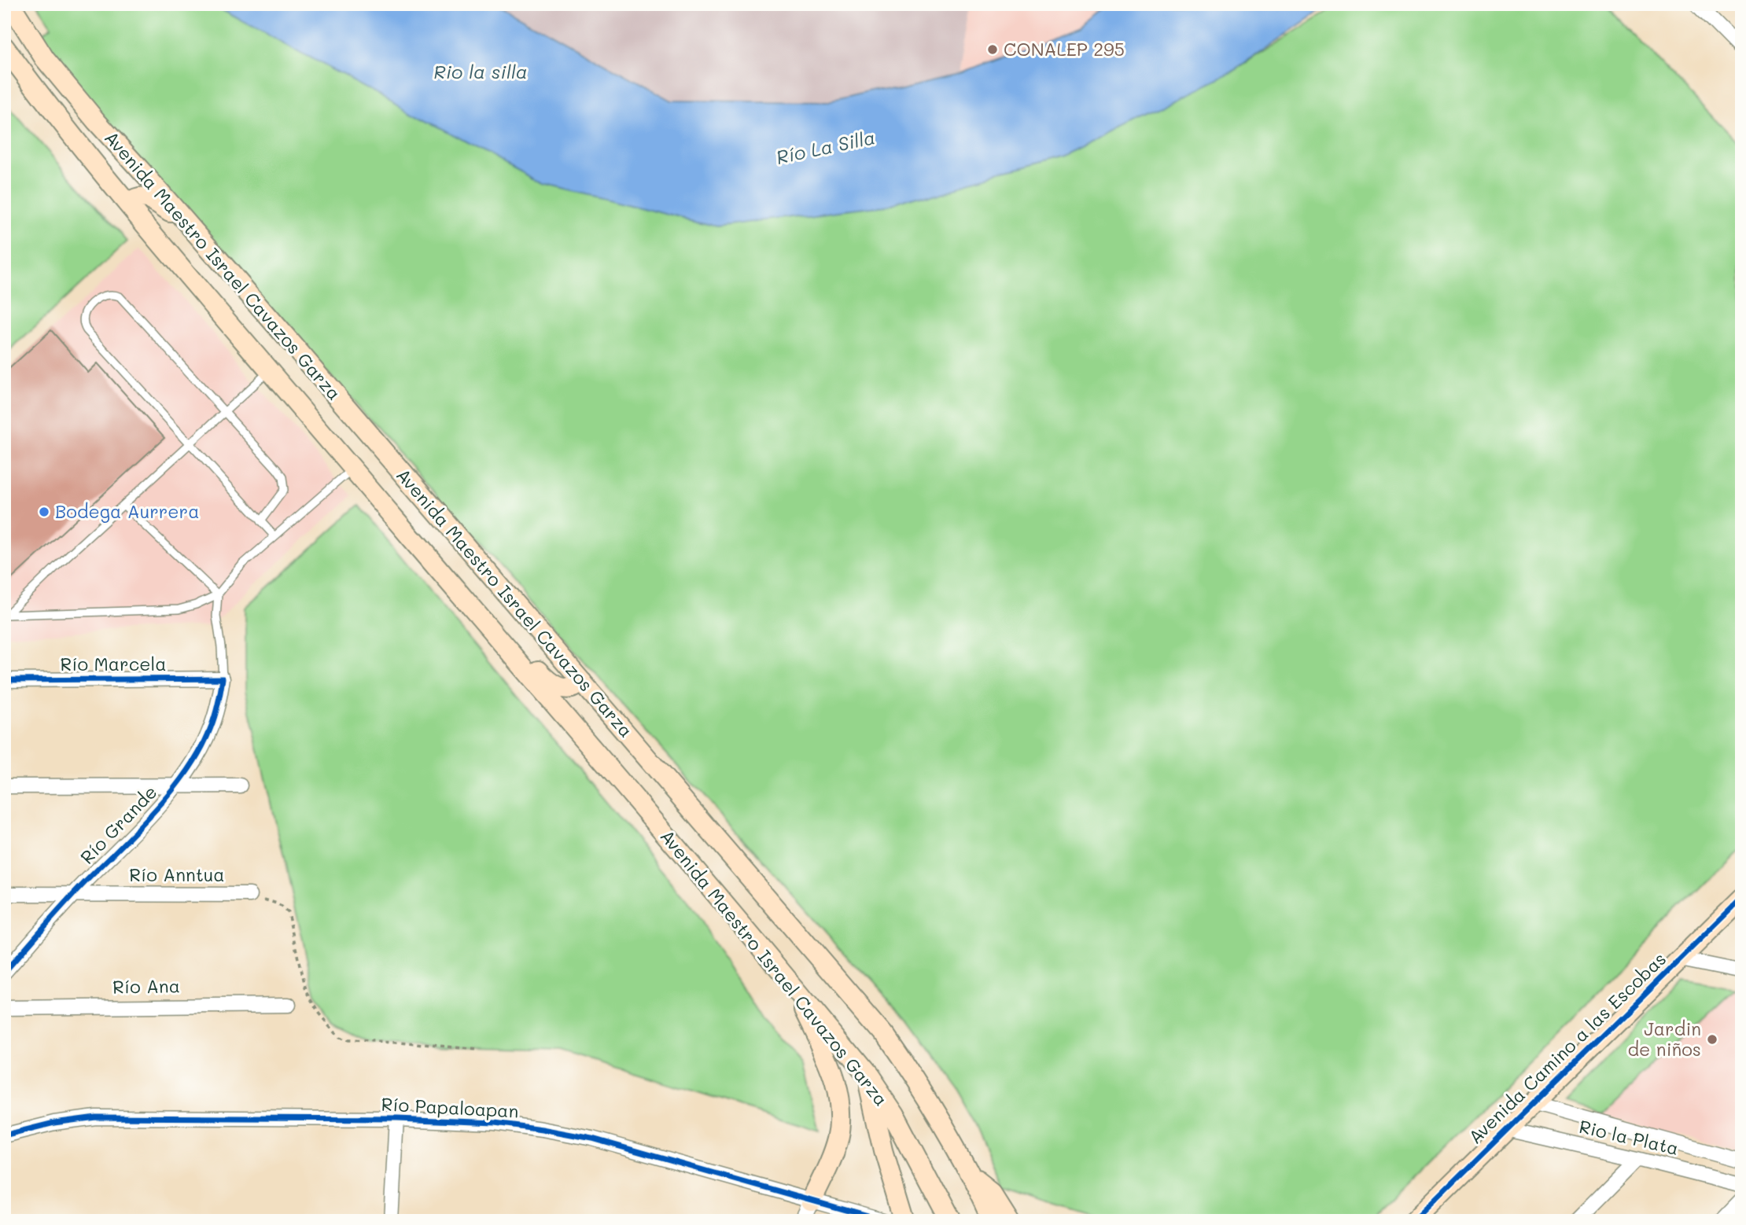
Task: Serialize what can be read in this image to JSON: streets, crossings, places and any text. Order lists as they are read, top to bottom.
{
  "streets": {
    "main road": ["Avenida Maestro Israel Cavazos Garza", "Avenida Camino a las Escobas"],
    "street": [
      "Río Marcela",
      "Río Grande",
      "Río Anntua",
      "Río Ana",
      "Río Papaloapan",
      "Rio la Plata"
    ]
  },
  "crossings": [
    ["Río Marcela", "Río Grande"],
    ["Río Grande", "Río Anntua"],
    ["Avenida Camino a las Escobas", "Rio la Plata"]
  ],
  "water": ["Rio la silla", "Río La Silla"],
  "places": ["CONALEP 295", "Bodega Aurrera", "Jardin de niños"]
}
